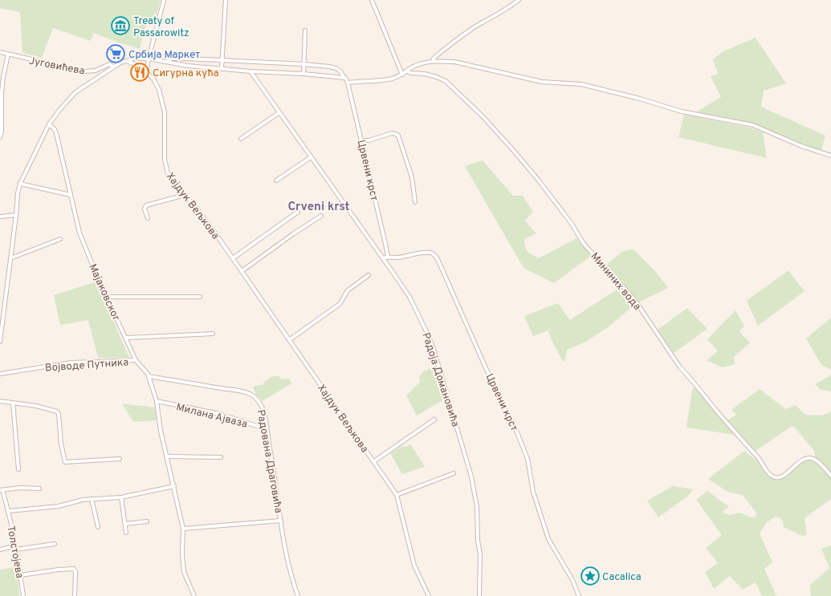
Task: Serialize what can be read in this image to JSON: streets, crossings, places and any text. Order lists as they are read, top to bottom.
{
  "streets": {
    "street": [
      "Југовићева",
      "Црвени крст",
      "Хајдук Вељкова",
      "Мининих вода",
      "Мајаковског",
      "Војводе Путника",
      "Радоја Домановића",
      "Милана Ајваза",
      "Радована Драговића",
      "Толстојева"
    ]
  },
  "crossings": [
    ["Црвени крст", "Радоја Домановића"],
    ["Мајаковског", "Војводе Путника"],
    ["Мајаковског", "Милана Ајваза"],
    ["Мајаковског", "Радована Драговића"],
    ["Милана Ајваза", "Радована Драговића"]
  ],
  "districts": ["Crveni krst"],
  "places": {
    "museum": ["Treaty of Passarowitz"],
    "supermarket": ["Србија Маркет"],
    "restaurant": ["Сигурна кућа"],
    "place": ["Cacalica"]
  }
}
